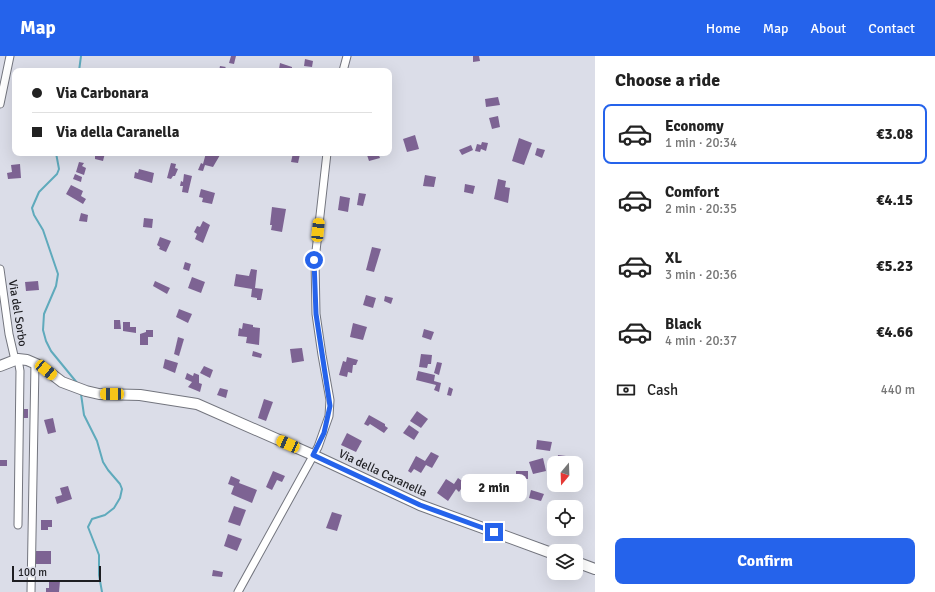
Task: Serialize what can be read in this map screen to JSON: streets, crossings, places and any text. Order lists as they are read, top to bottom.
{
  "streets": {
    "main road": ["Via della Caranella"],
    "street": ["Via del Sorbo"]
  },
  "crossings": [
    ["Via del Sorbo", "Via della Caranella"]
  ],
  "scale_bar": "100 m",
  "north": "bottom",
  "page": {
    "header": "Map",
    "nav": [
      "Home",
      "Map",
      "About",
      "Contact"
    ],
    "heading": "Choose a ride",
    "banner": ["Via Carbonara", "Via della Caranella"],
    "list": [
      {
        "name": "Economy",
        "note": "1 min · 20:34",
        "value": "€3.08"
      },
      {
        "name": "Comfort",
        "note": "2 min · 20:35",
        "value": "€4.15"
      },
      {
        "name": "XL",
        "note": "3 min · 20:36",
        "value": "€5.23"
      },
      {
        "name": "Black",
        "note": "4 min · 20:37",
        "value": "€4.66"
      }
    ],
    "pay": ["Cash", "440 m"],
    "bubble": "2 min",
    "buttons": "Confirm",
    "scale": "100 m"
  }
}
